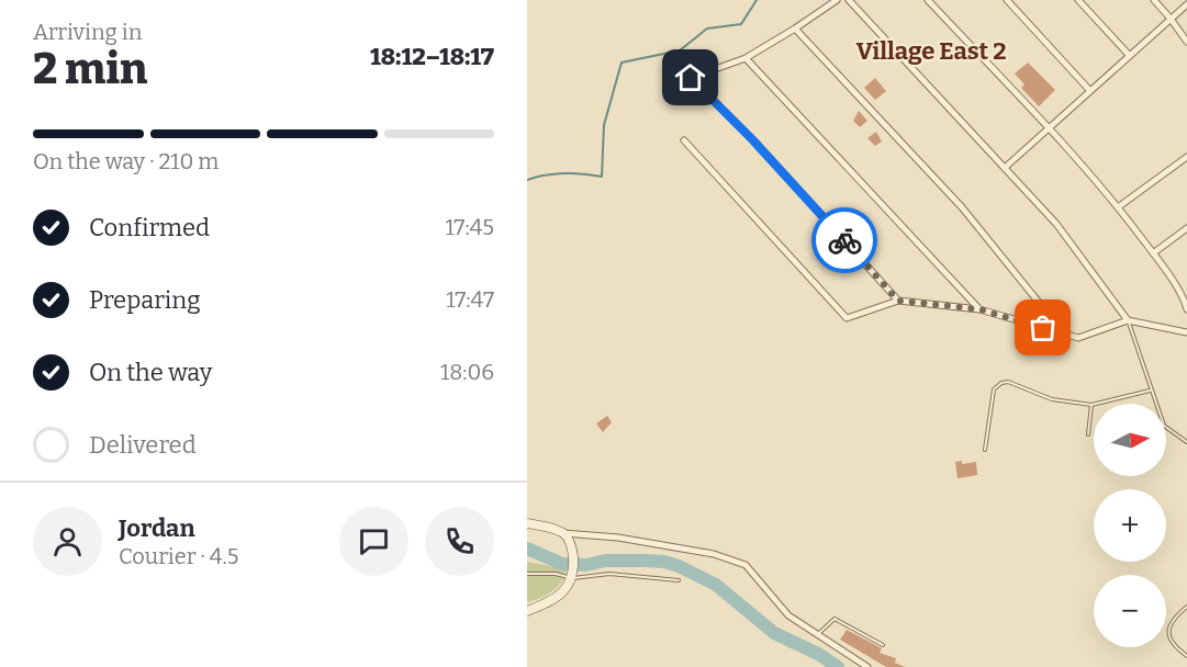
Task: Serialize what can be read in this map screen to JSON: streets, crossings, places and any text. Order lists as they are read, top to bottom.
{
  "districts": ["Village East 2"],
  "north": "right",
  "page": {
    "heading": ["2 min", "Arriving in", "18:12–18:17"],
    "panel": ["Jordan", "Courier · 4.5"],
    "bar": "On the way · 210 m",
    "list": [
      ["Confirmed", "17:45"],
      ["Preparing", "17:47"],
      ["On the way", "18:06"],
      "Delivered"
    ],
    "map_buttons": ["+", "−"]
  }
}
